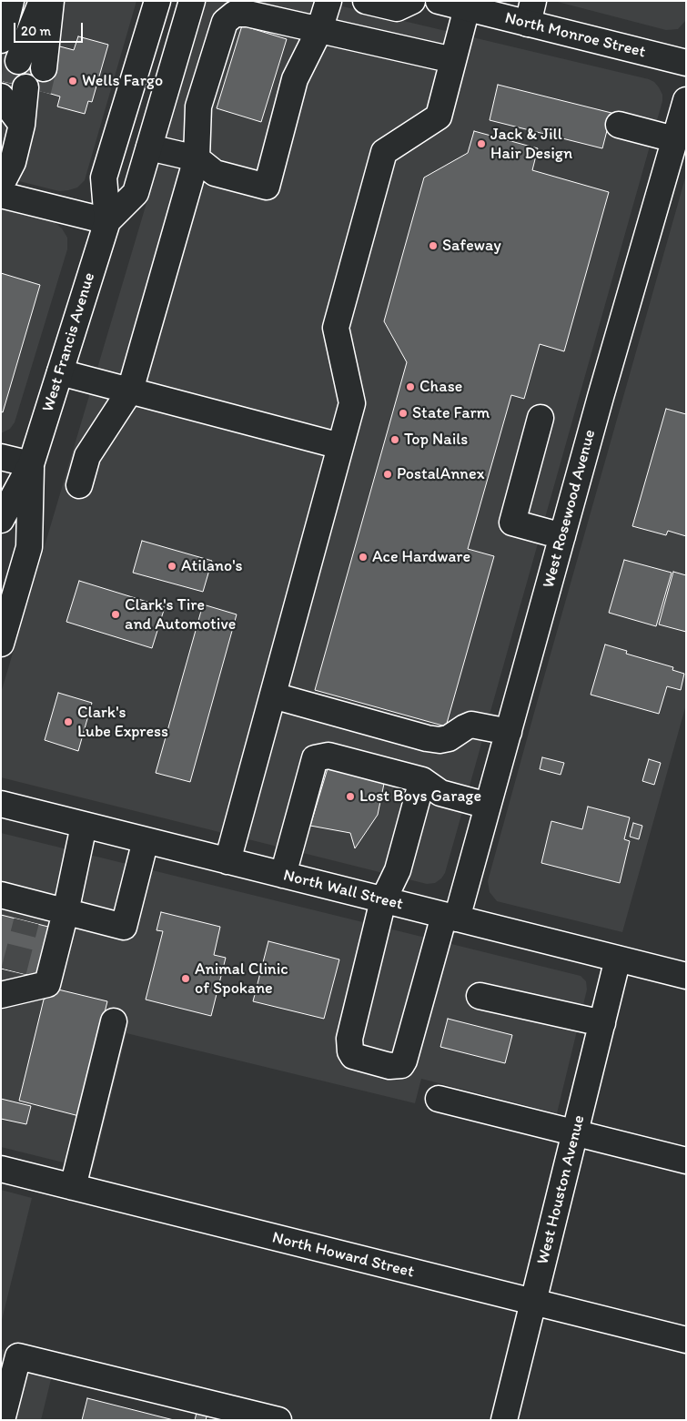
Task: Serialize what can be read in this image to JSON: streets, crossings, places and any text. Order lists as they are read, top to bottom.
{
  "streets": {
    "street": [
      "North Monroe Street",
      "West Francis Avenue",
      "West Rosewood Avenue",
      "North Wall Street",
      "West Houston Avenue",
      "North Howard Street"
    ]
  },
  "crossings": [
    ["West Rosewood Avenue", "North Wall Street"],
    ["North Wall Street", "West Houston Avenue"],
    ["West Houston Avenue", "North Howard Street"]
  ],
  "places": [
    "Wells Fargo",
    "Jack & Jill Hair Design",
    "Safeway",
    "Chase",
    "State Farm",
    "Top Nails",
    "PostalAnnex",
    "Ace Hardware",
    "Atilano's",
    "Clark's Tire and Automotive",
    "Clark's Lube Express",
    "Lost Boys Garage",
    "Animal Clinic of Spokane"
  ],
  "scale_bar": "20 m"
}
